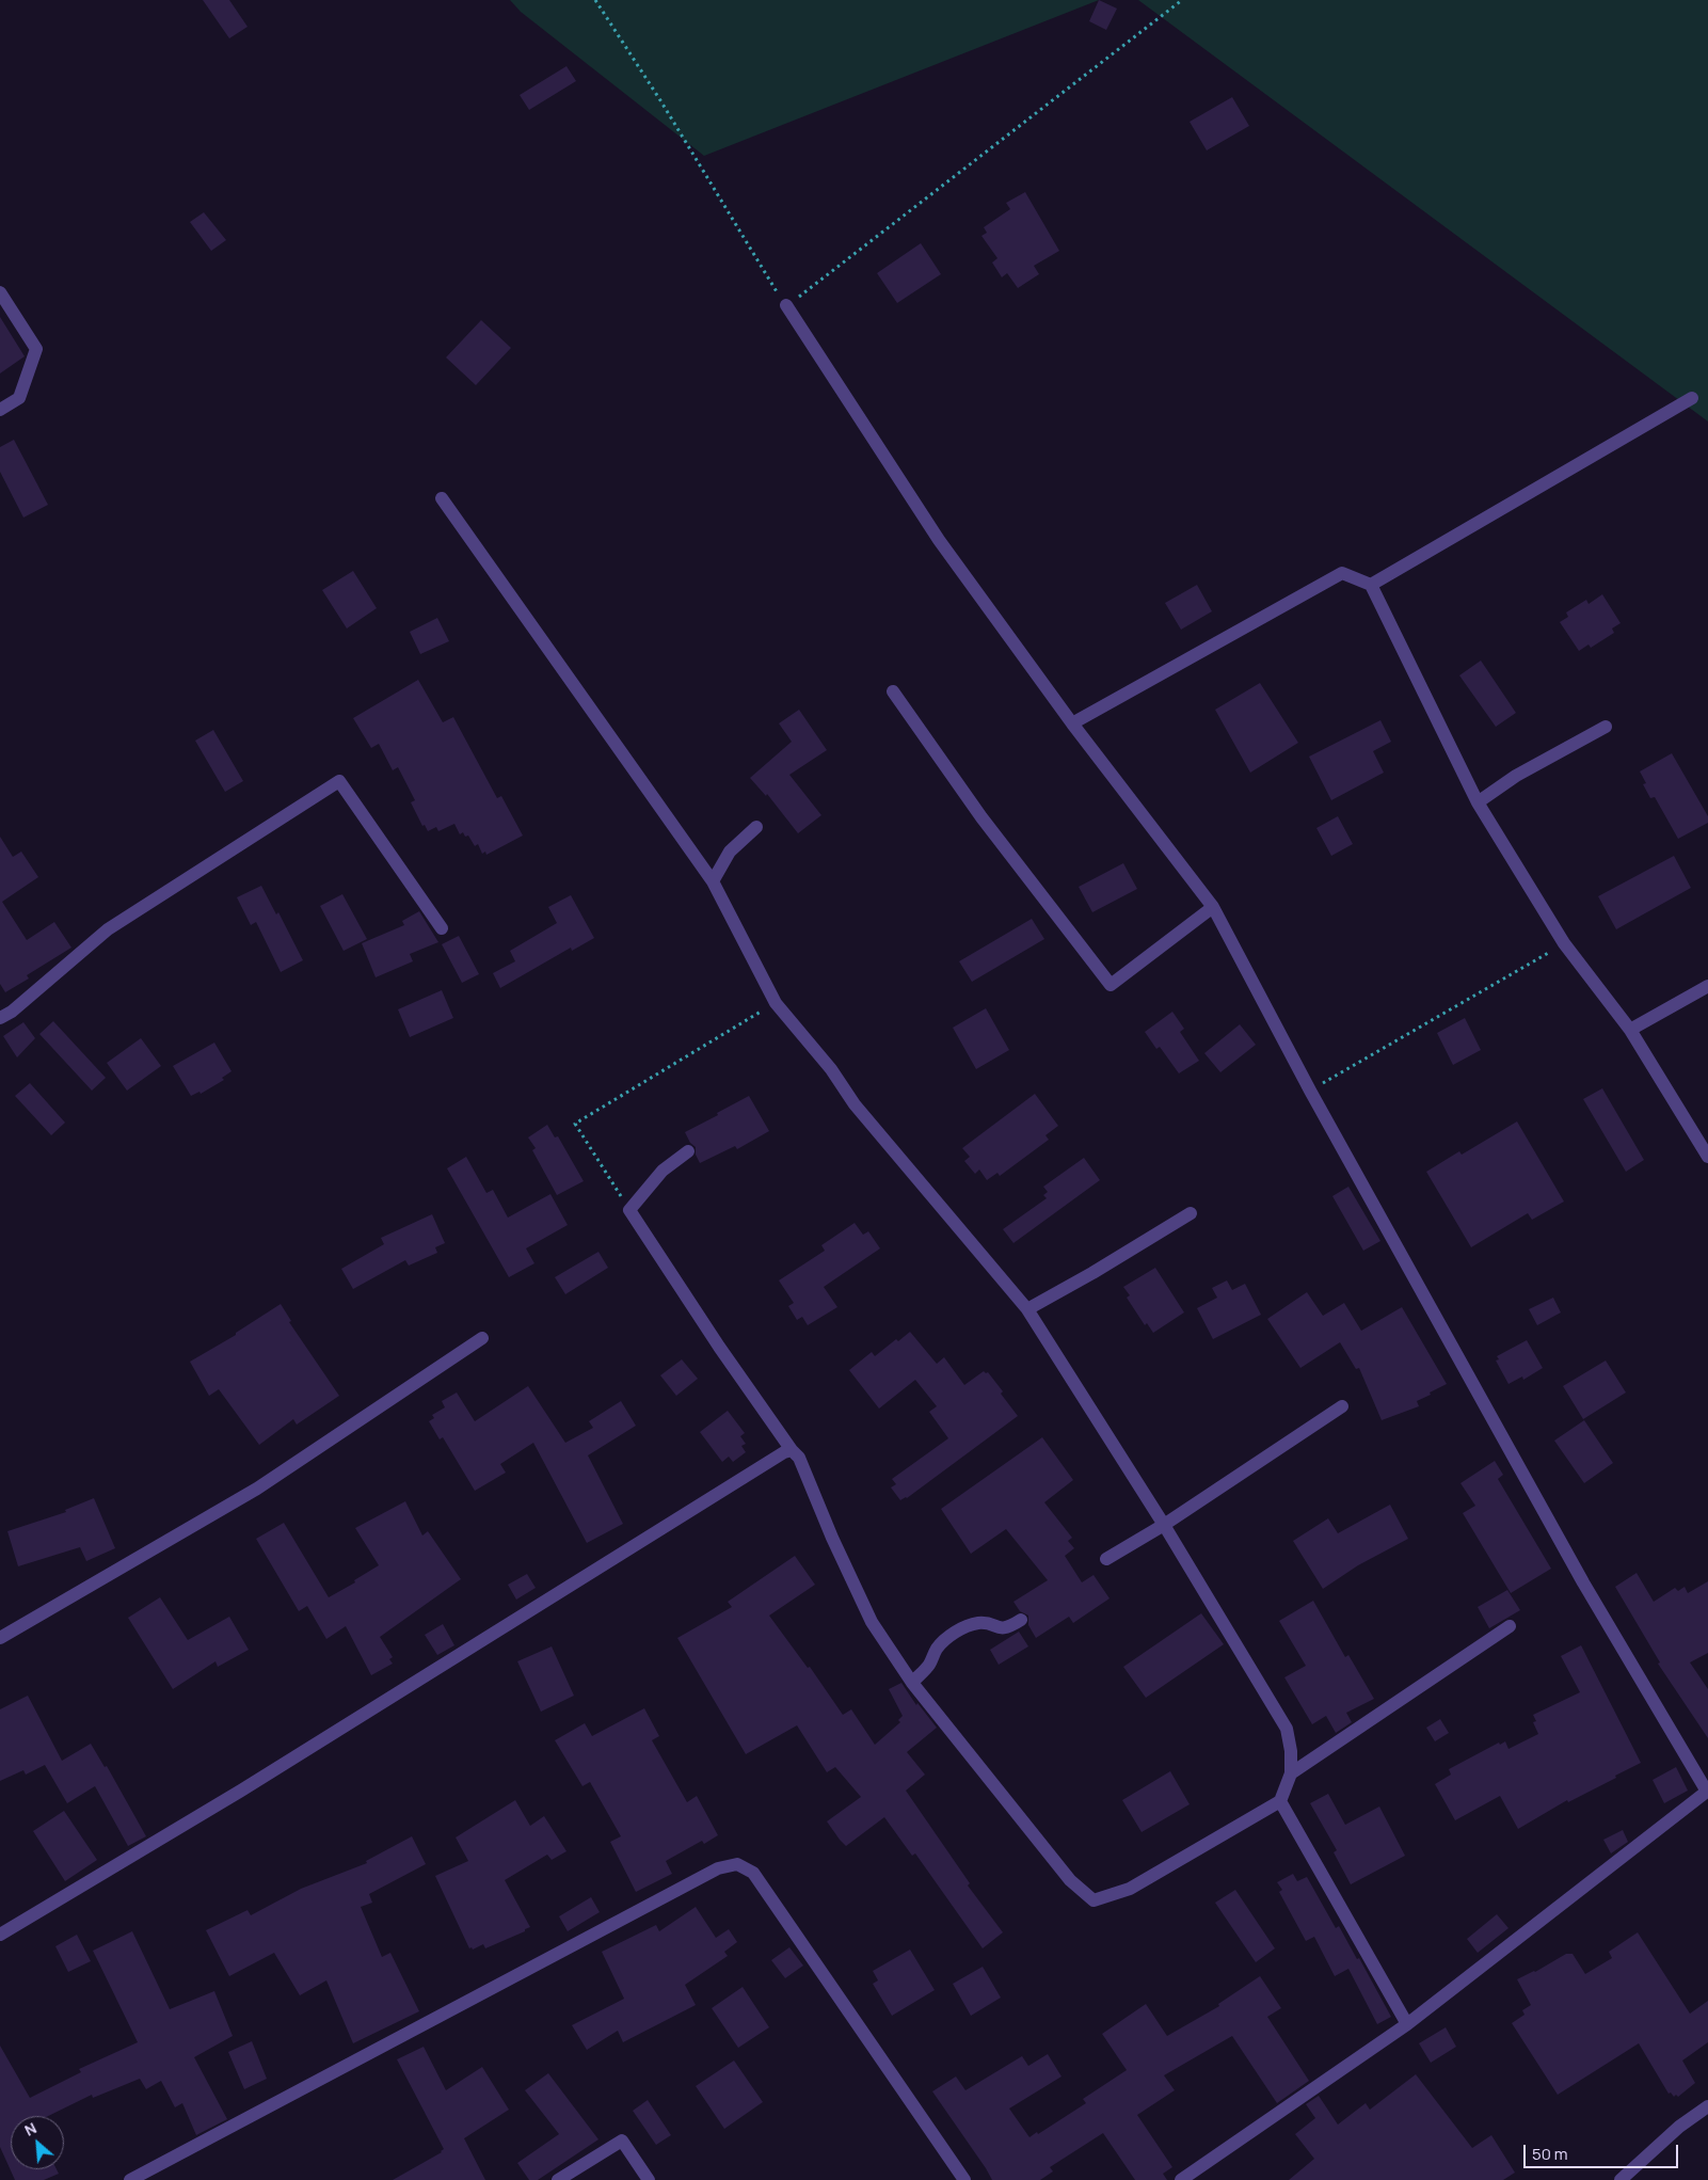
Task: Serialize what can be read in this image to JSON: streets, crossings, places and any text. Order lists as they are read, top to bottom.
{
  "scale_bar": "50 m",
  "north": "top left"
}
